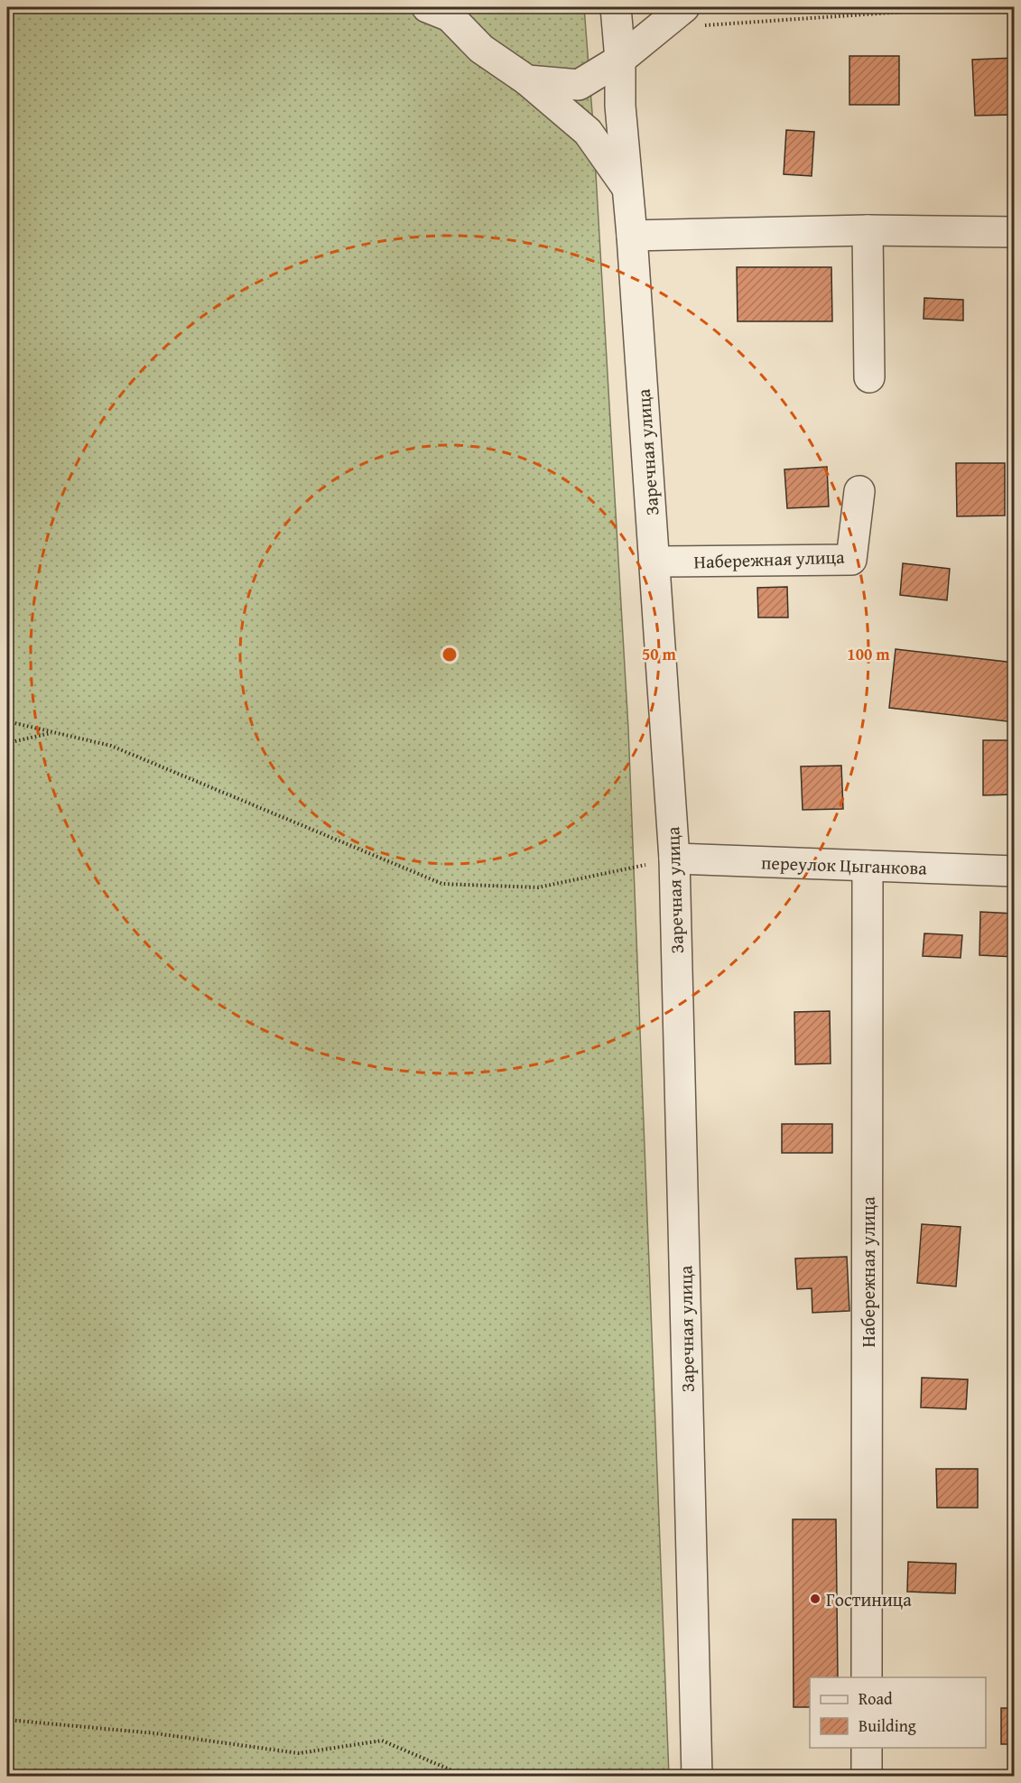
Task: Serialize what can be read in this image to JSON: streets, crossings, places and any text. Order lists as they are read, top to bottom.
{
  "streets": {
    "street": ["Заречная улица", "Набережная улица", "переулок Цыганкова"]
  },
  "crossings": [
    ["Заречная улица", "Набережная улица"],
    ["Заречная улица", "переулок Цыганкова"],
    ["Набережная улица", "переулок Цыганкова"]
  ],
  "places": ["Гостиница"],
  "legend": ["Road", "Building"],
  "rings": ["50 m", "100 m"]
}
